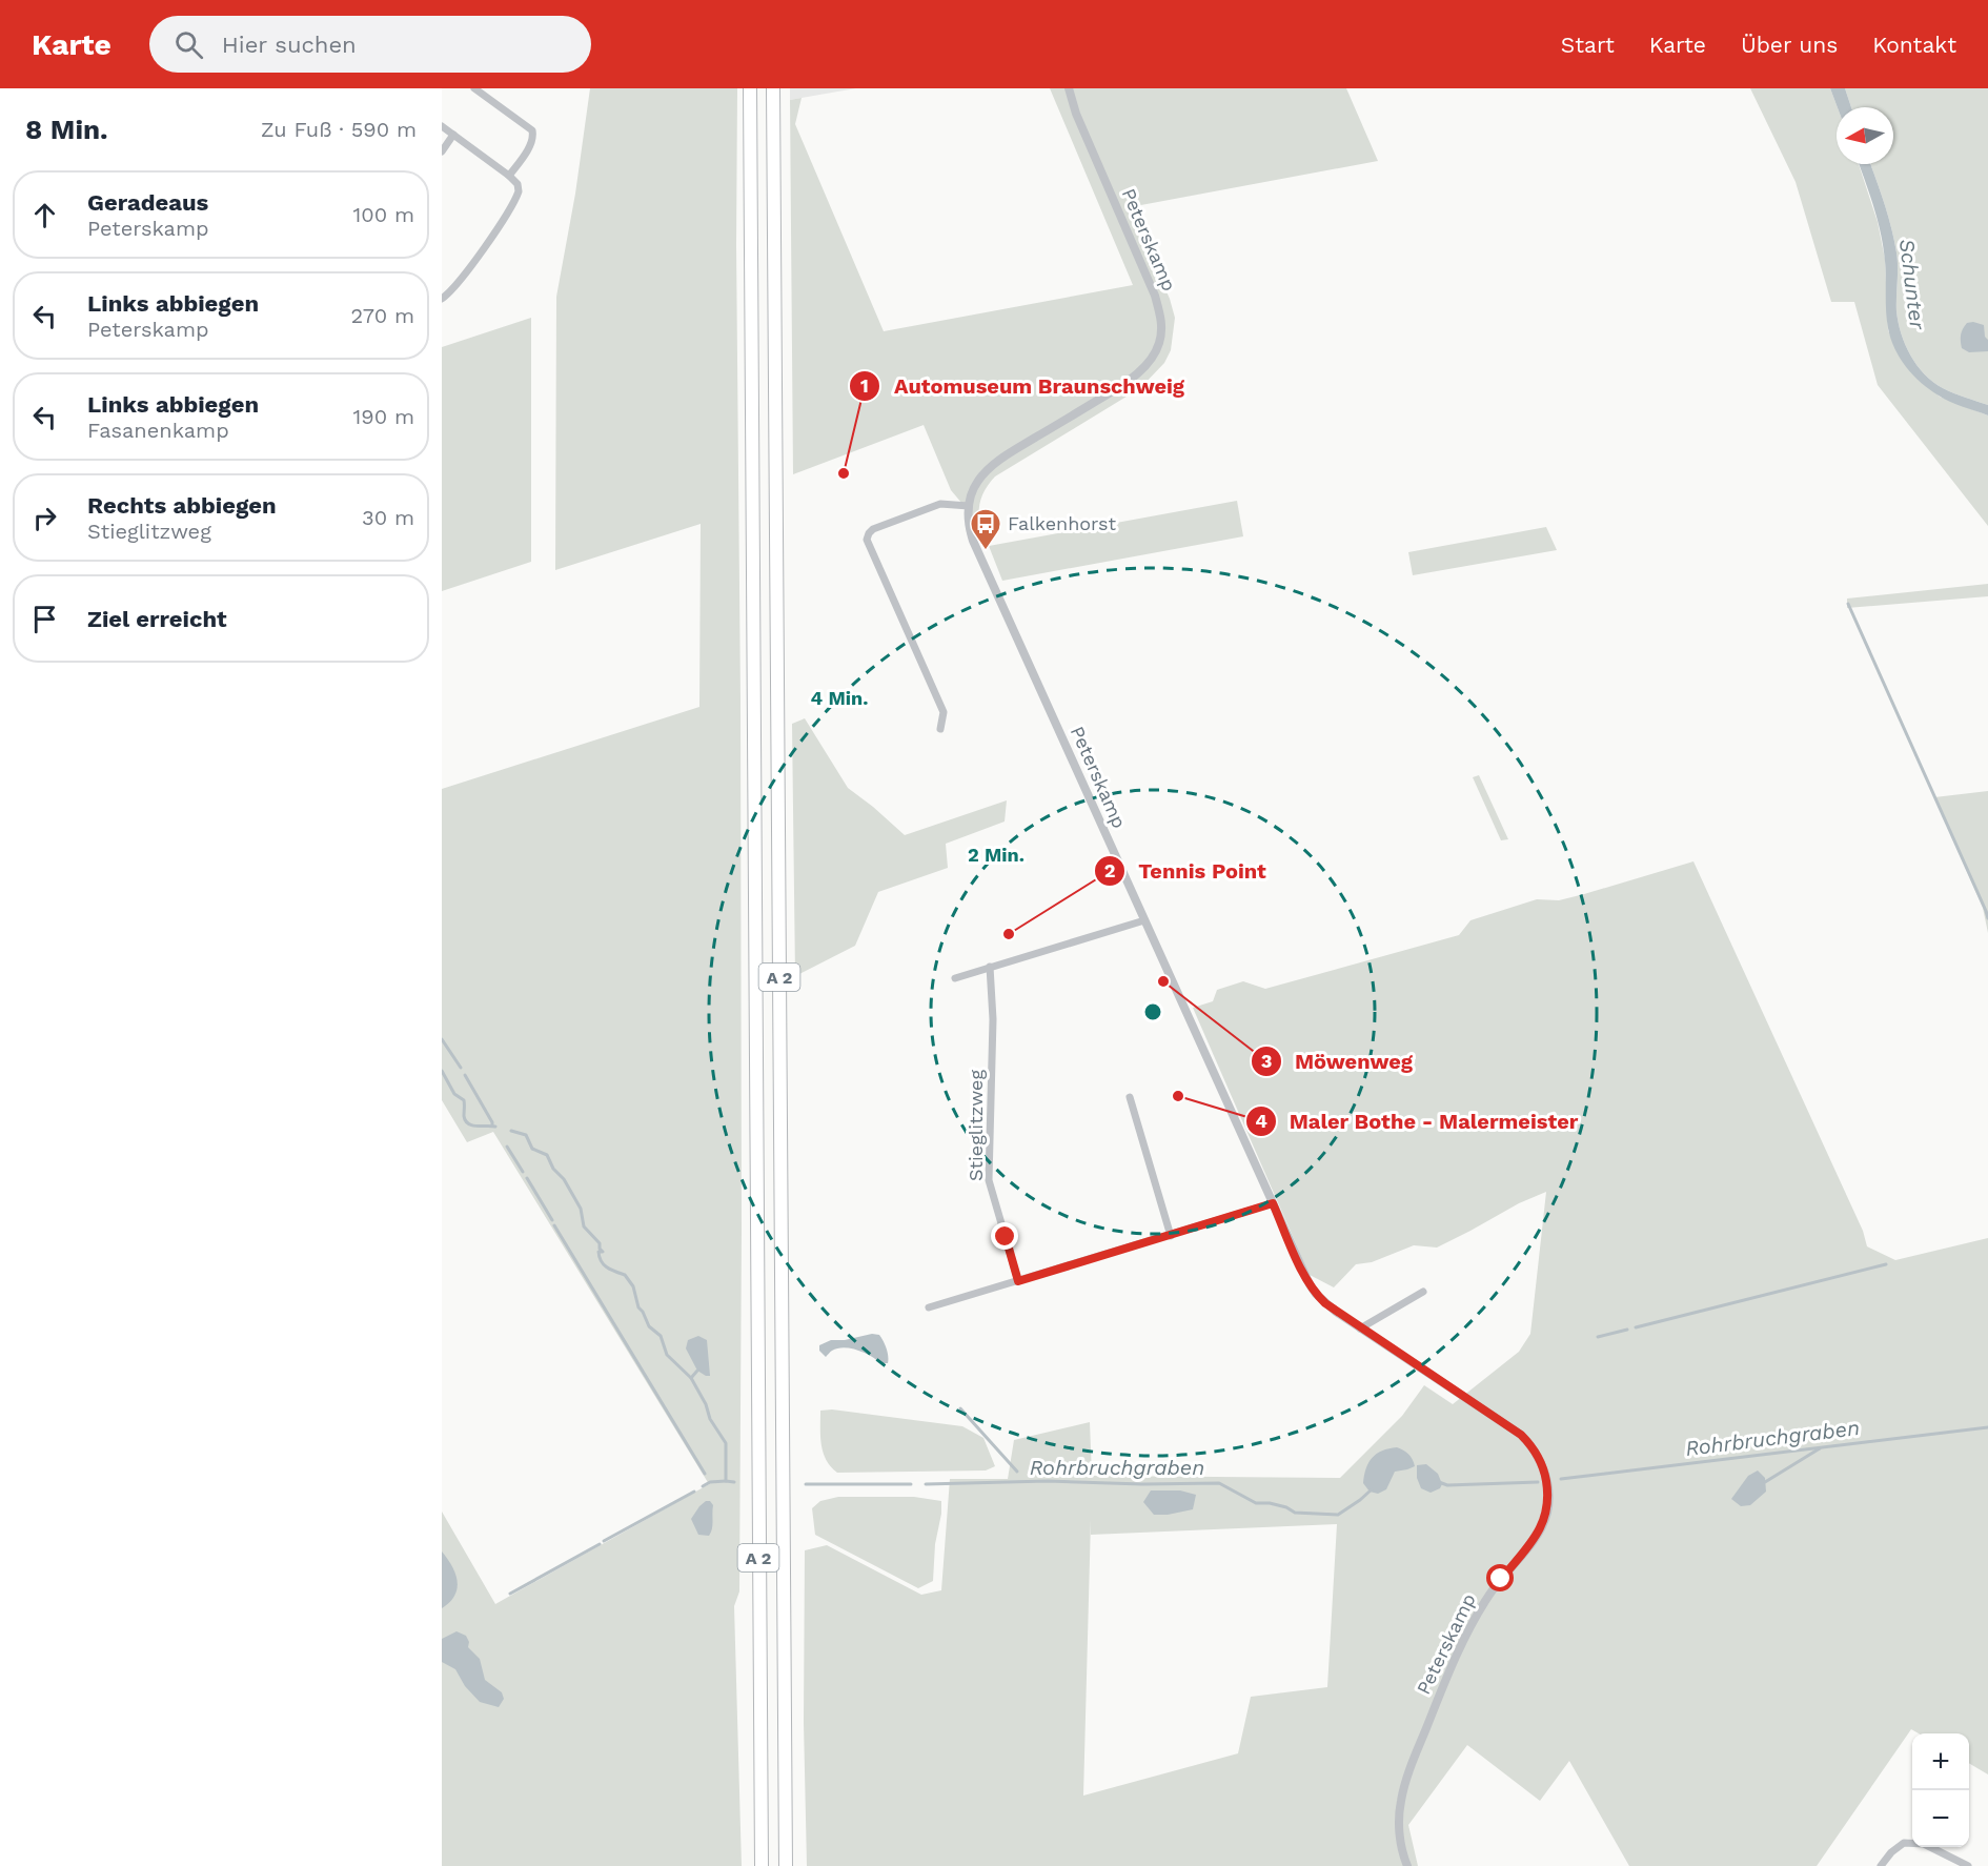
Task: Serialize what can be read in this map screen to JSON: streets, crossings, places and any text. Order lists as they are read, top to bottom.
{
  "streets": {
    "highway": ["A 2"],
    "street": ["Peterskamp", "Stieglitzweg"]
  },
  "water": ["Schunter", "Rohrbruchgraben"],
  "places": {
    "other": [
      "Automuseum Braunschweig",
      "Tennis Point",
      "Möwenweg",
      "Maler Bothe - Malermeister"
    ],
    "bus stop": ["Falkenhorst"]
  },
  "north": "left",
  "page": {
    "header": "Karte",
    "search": "Hier suchen",
    "nav": [
      "Start",
      "Karte",
      "Über uns",
      "Kontakt"
    ],
    "heading": ["8 Min.", "Zu Fuß · 590 m"],
    "list": [
      ["Geradeaus", "Peterskamp", "100 m"],
      ["Links abbiegen", "Peterskamp", "270 m"],
      ["Links abbiegen", "Fasanenkamp", "190 m"],
      ["Rechts abbiegen", "Stieglitzweg", "30 m"],
      "Ziel erreicht"
    ],
    "map_buttons": ["+", "−"]
  },
  "rings": ["4 Min.", "2 Min."]
}
